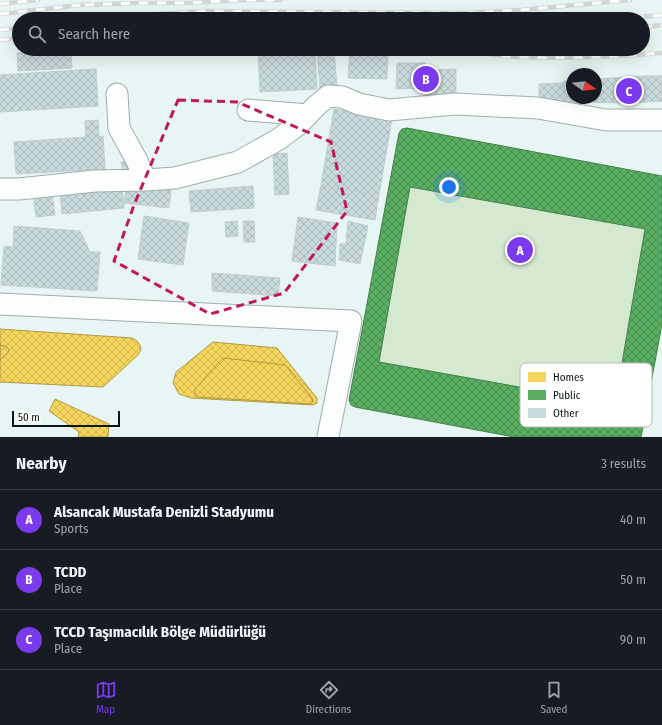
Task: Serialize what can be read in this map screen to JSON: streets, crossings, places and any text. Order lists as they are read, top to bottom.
{
  "legend": ["Homes", "Public", "Other"],
  "scale_bar": "50 m",
  "north": "right",
  "page": {
    "search": "Search here",
    "pins": ["B", "C", "A"],
    "scale": "50 m",
    "heading": ["Nearby", "3 results"],
    "list": [
      {
        "mark": "A",
        "name": "Alsancak Mustafa Denizli Stadyumu",
        "note": "Sports",
        "value": "40 m"
      },
      {
        "mark": "B",
        "name": "TCDD",
        "note": "Place",
        "value": "50 m"
      },
      {
        "mark": "C",
        "name": "TCCD Taşımacılık Bölge Müdürlüğü",
        "note": "Place",
        "value": "90 m"
      }
    ],
    "nav": ["Map", "Directions", "Saved"]
  }
}
